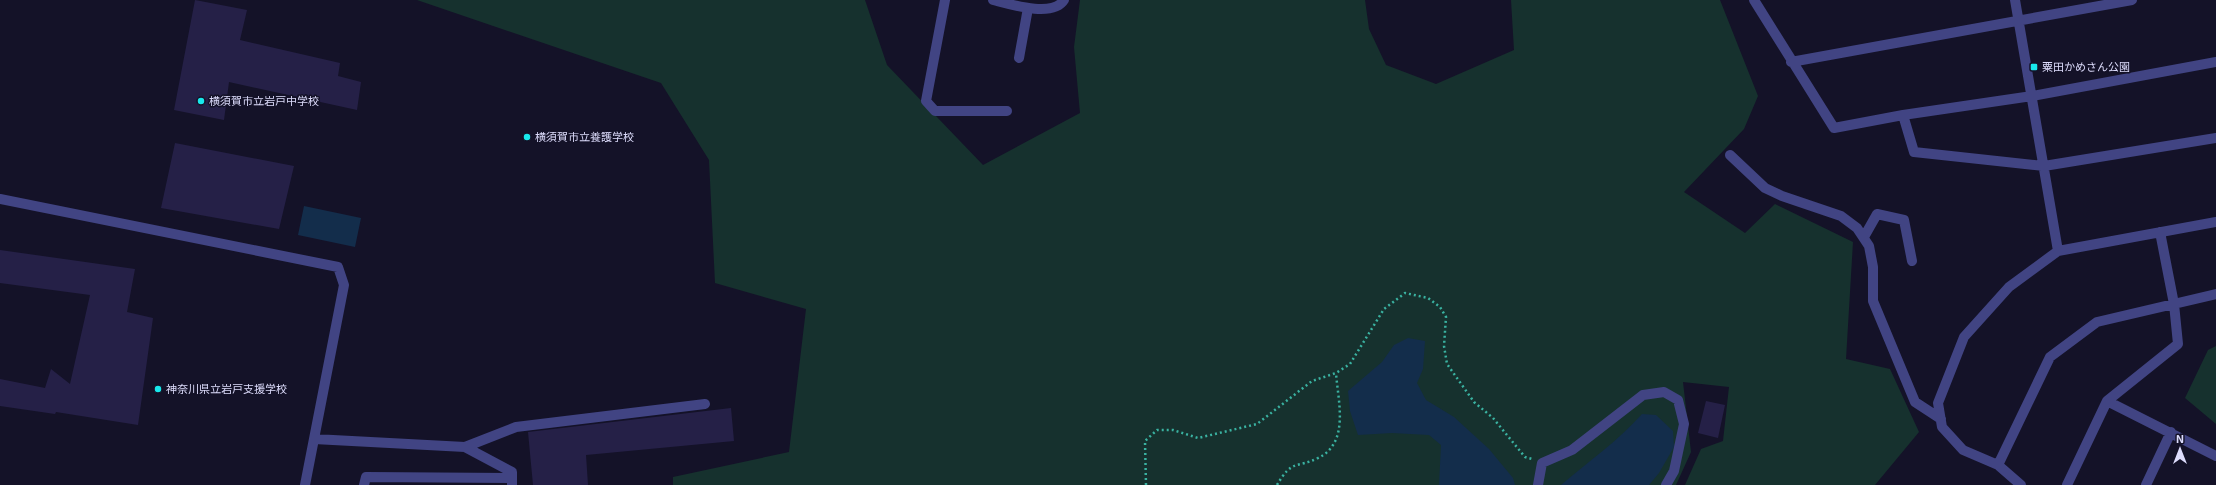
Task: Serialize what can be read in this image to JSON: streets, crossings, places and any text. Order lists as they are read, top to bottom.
{
  "places": {
    "transit": ["粟田かめさん公園"],
    "other": ["横須賀市立岩戸中学校", "横須賀市立養護学校", "神奈川県立岩戸支援学校"]
  },
  "north": "top"
}
